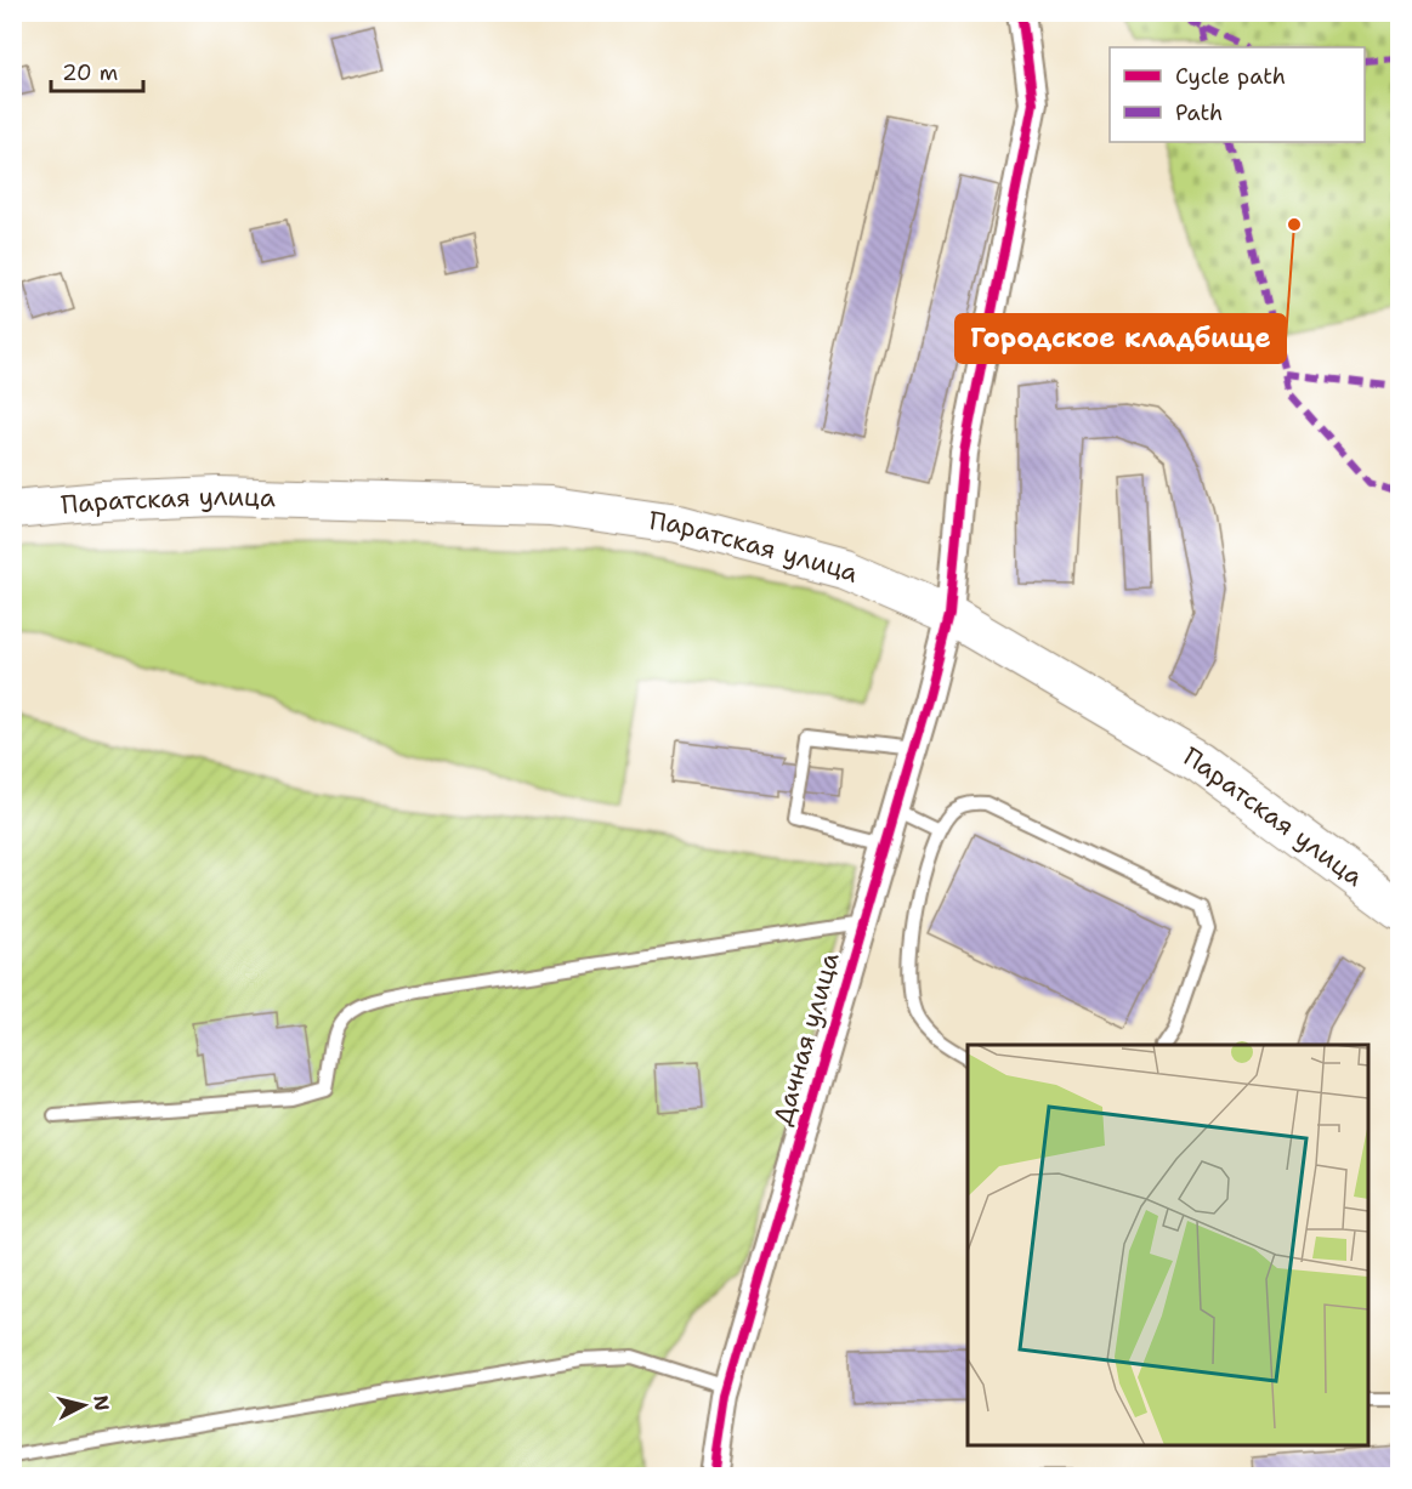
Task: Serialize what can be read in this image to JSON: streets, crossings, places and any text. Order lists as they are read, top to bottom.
{
  "streets": {
    "main road": ["Паратская улица"],
    "street": ["Дачная улица"]
  },
  "crossings": [
    ["Паратская улица", "Дачная улица"]
  ],
  "places": ["Городское кладбище"],
  "legend": ["Cycle path", "Path"],
  "scale_bar": "20 m",
  "north": "right"
}
